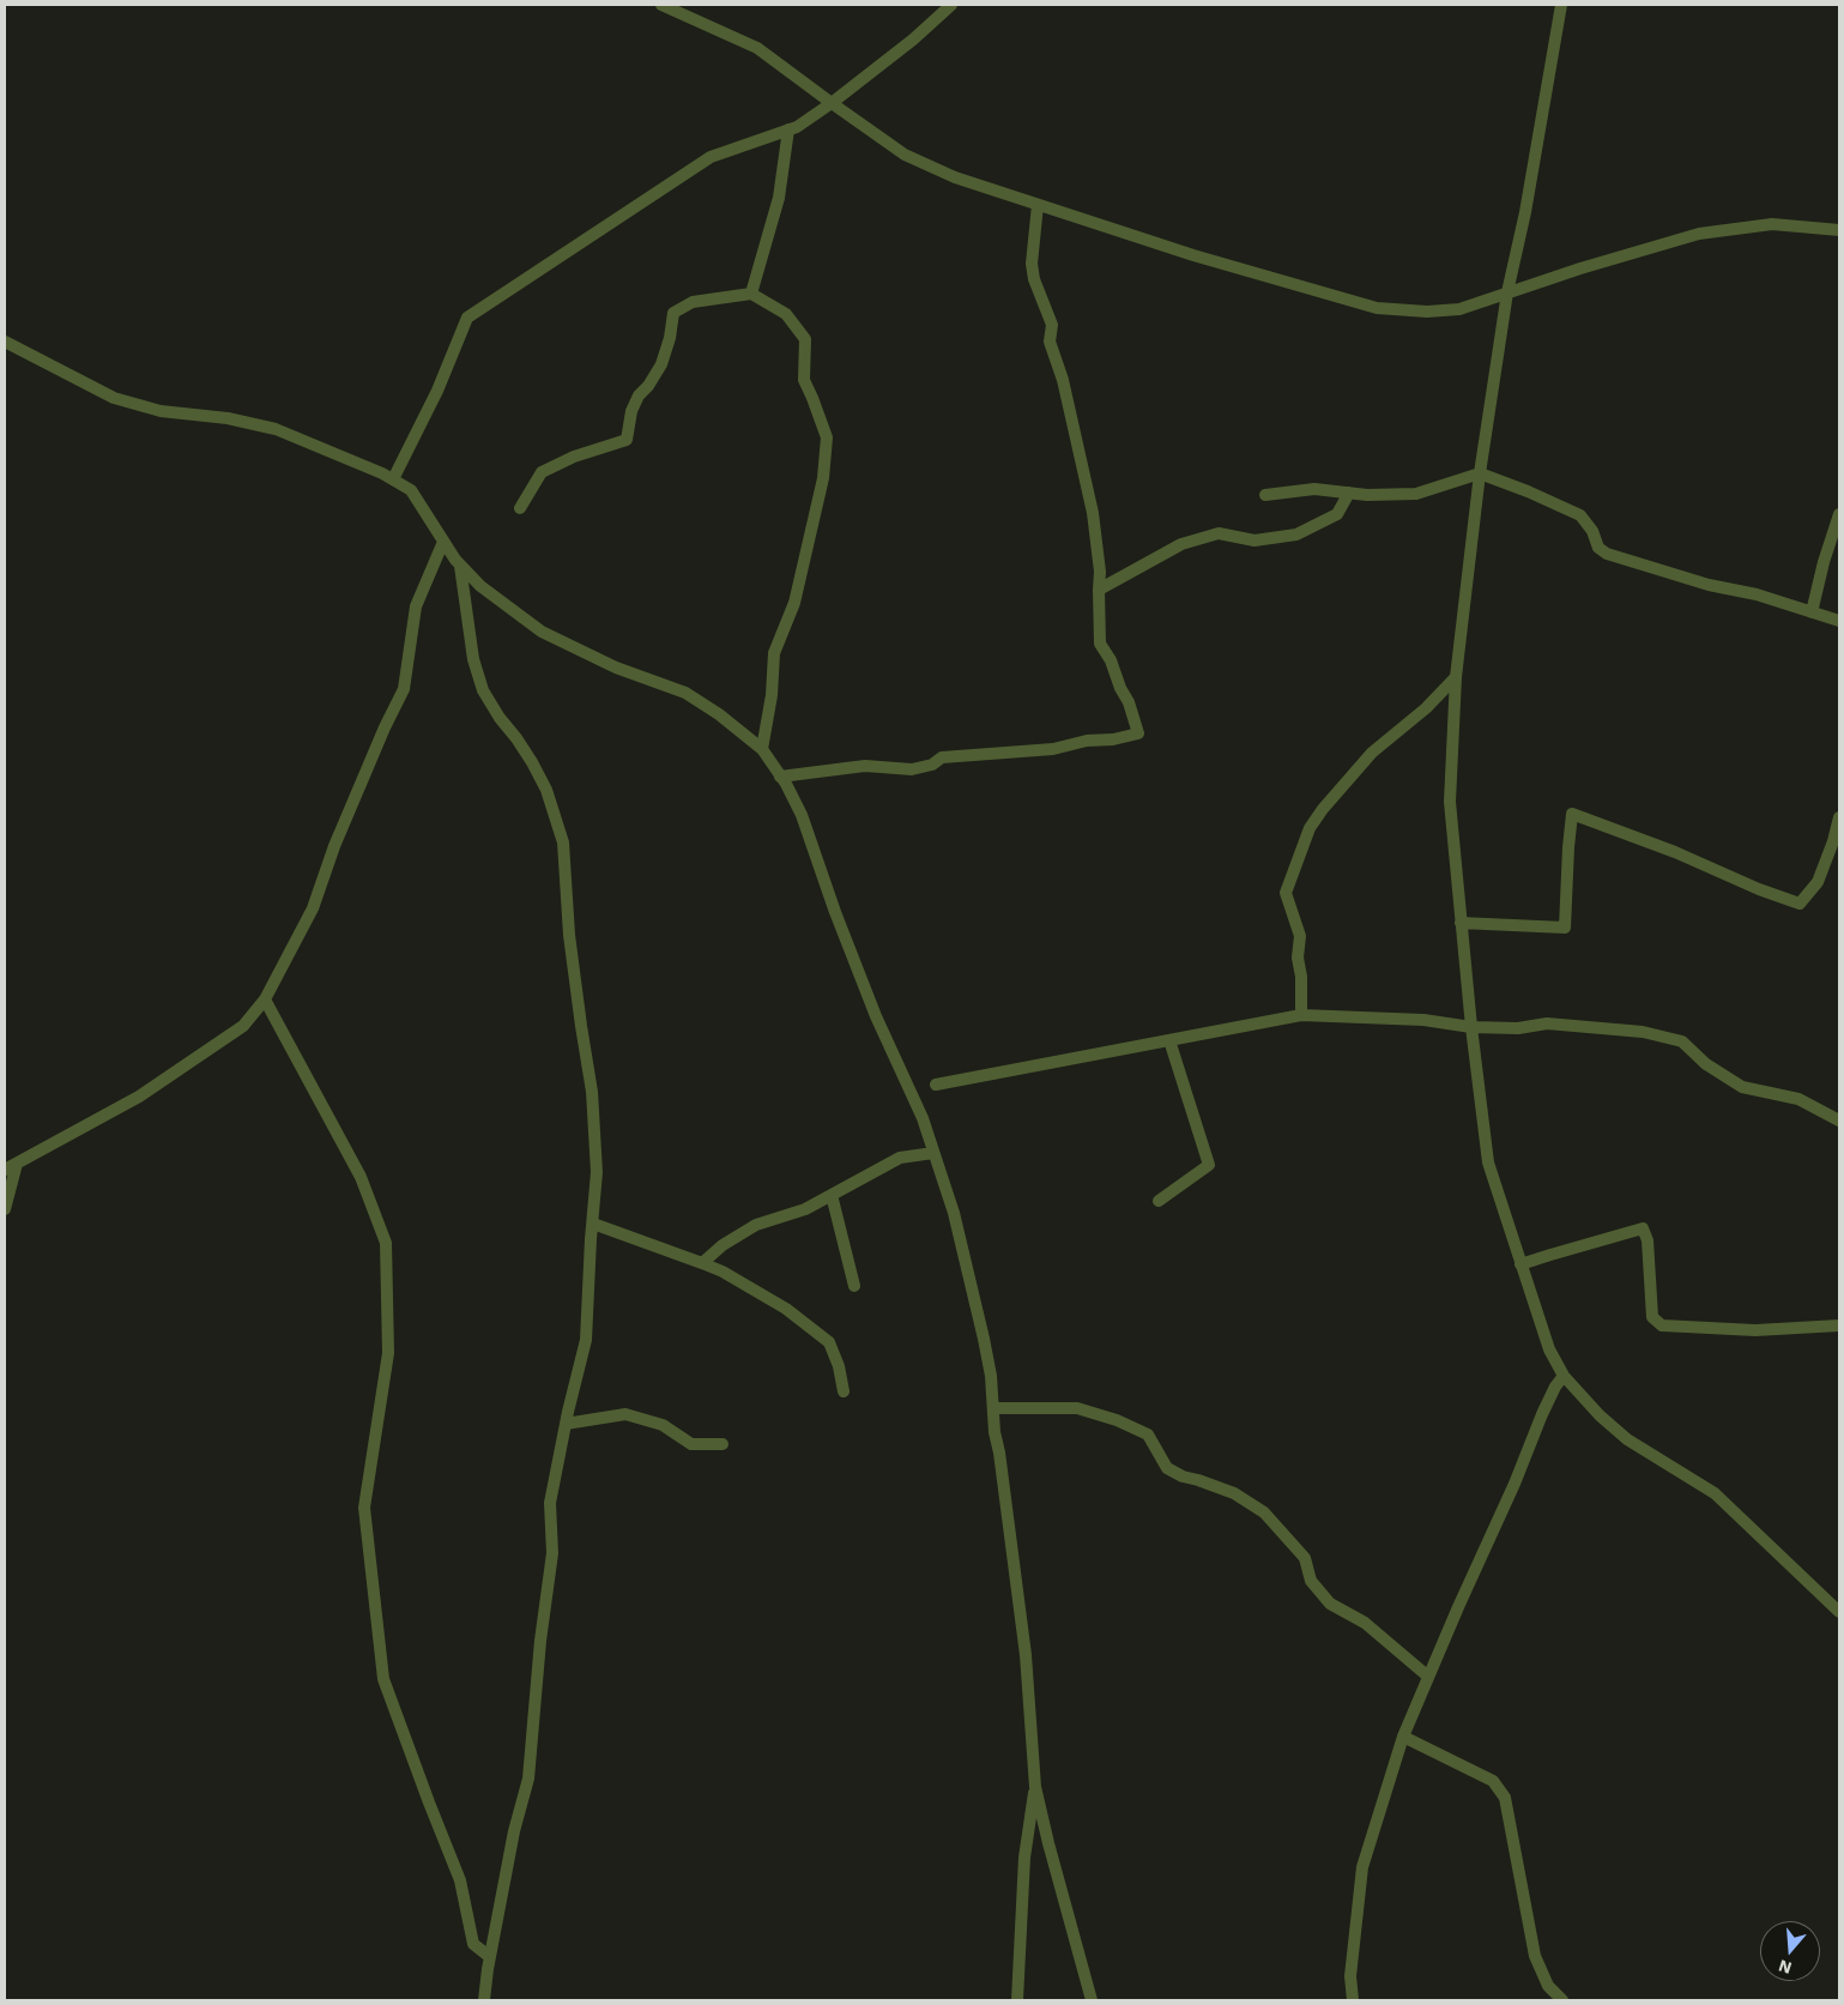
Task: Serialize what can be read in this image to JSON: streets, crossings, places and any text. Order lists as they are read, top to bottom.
{
  "north": "bottom"
}
